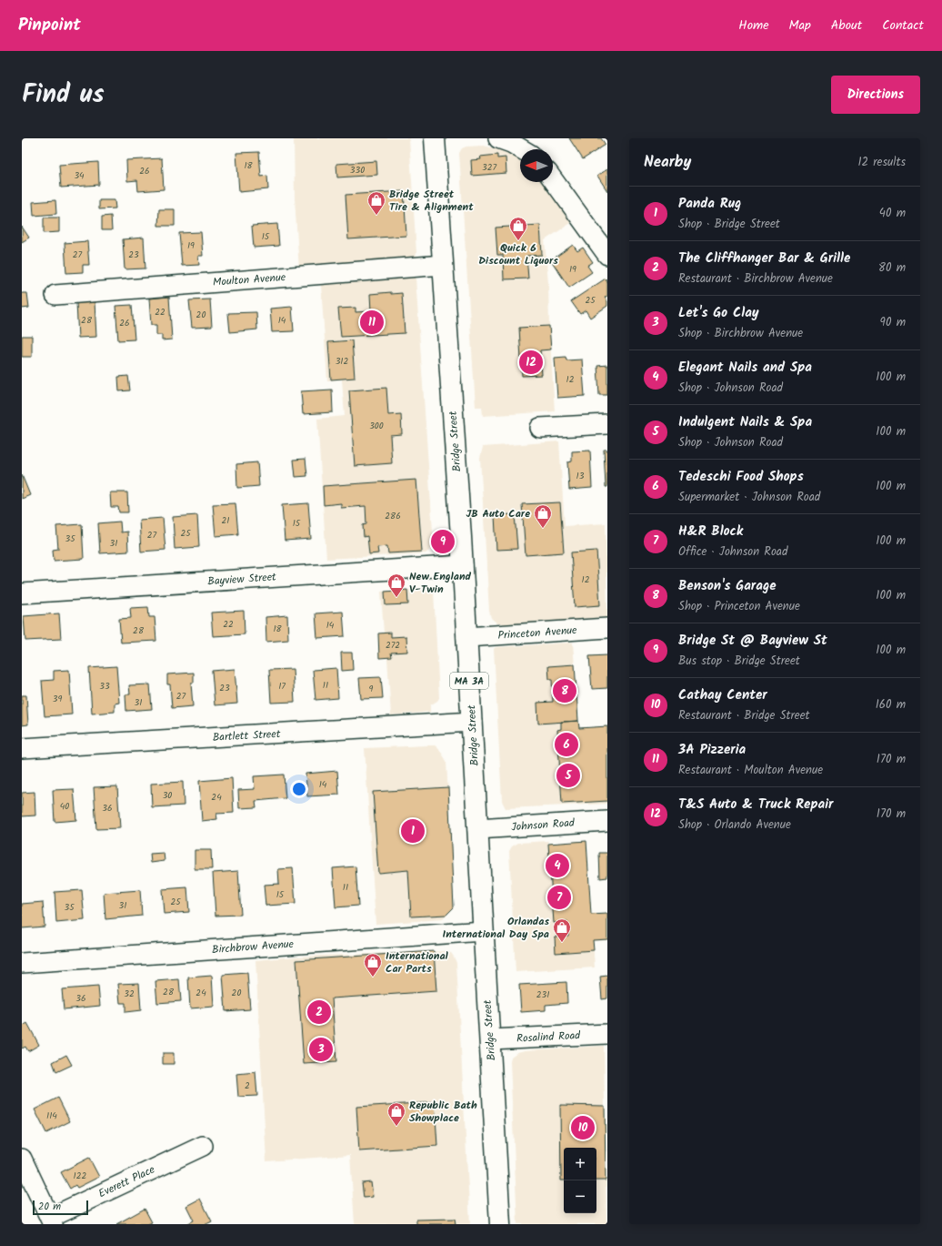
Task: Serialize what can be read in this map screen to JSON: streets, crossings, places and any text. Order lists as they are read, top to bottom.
{
  "streets": {
    "main road": ["Bridge Street", "MA 3A"],
    "street": [
      "Moulton Avenue",
      "Bayview Street",
      "Princeton Avenue",
      "Bartlett Street",
      "Johnson Road",
      "Birchbrow Avenue",
      "Rosalind Road",
      "Everett Place"
    ]
  },
  "crossings": [
    ["Moulton Avenue", "Bridge Street"],
    ["Bridge Street", "Bayview Street"],
    ["Bridge Street", "Princeton Avenue"],
    ["Bridge Street", "Bartlett Street"],
    ["Bridge Street", "Johnson Road"],
    ["Bridge Street", "Birchbrow Avenue"],
    ["Bridge Street", "Rosalind Road"]
  ],
  "places": {
    "shop": [
      "Bridge Street Tire & Alignment",
      "Quick 6 Discount Liquors",
      "JB Auto Care",
      "New England V-Twin",
      "Orlandas International Day Spa",
      "International Car Parts",
      "Republic Bath Showplace"
    ]
  },
  "house_numbers": [
    "18",
    "327",
    "330",
    "26",
    "34",
    "15",
    "19",
    "27",
    "23",
    "19",
    "25",
    "22",
    "20",
    "28",
    "14",
    "26",
    "312",
    "12",
    "300",
    "13",
    "286",
    "21",
    "15",
    "25",
    "27",
    "35",
    "31",
    "12",
    "22",
    "14",
    "18",
    "28",
    "272",
    "11",
    "33",
    "17",
    "23",
    "9",
    "27",
    "39",
    "31",
    "14",
    "30",
    "24",
    "40",
    "36",
    "11",
    "15",
    "25",
    "31",
    "35",
    "28",
    "24",
    "20",
    "32",
    "231",
    "36",
    "2",
    "114",
    "122"
  ],
  "scale_bar": "20 m",
  "north": "left",
  "page": {
    "header": "Pinpoint",
    "nav": [
      "Home",
      "Map",
      "About",
      "Contact"
    ],
    "title": "Find us",
    "buttons": "Directions",
    "heading": ["Nearby", "12 results"],
    "list": [
      {
        "mark": "1",
        "name": "Panda Rug",
        "note": "Shop · Bridge Street",
        "value": "40 m"
      },
      {
        "mark": "2",
        "name": "The Cliffhanger Bar & Grille",
        "note": "Restaurant · Birchbrow Avenue",
        "value": "80 m"
      },
      {
        "mark": "3",
        "name": "Let's Go Clay",
        "note": "Shop · Birchbrow Avenue",
        "value": "90 m"
      },
      {
        "mark": "4",
        "name": "Elegant Nails and Spa",
        "note": "Shop · Johnson Road",
        "value": "100 m"
      },
      {
        "mark": "5",
        "name": "Indulgent Nails & Spa",
        "note": "Shop · Johnson Road",
        "value": "100 m"
      },
      {
        "mark": "6",
        "name": "Tedeschi Food Shops",
        "note": "Supermarket · Johnson Road",
        "value": "100 m"
      },
      {
        "mark": "7",
        "name": "H&R Block",
        "note": "Office · Johnson Road",
        "value": "100 m"
      },
      {
        "mark": "8",
        "name": "Benson's Garage",
        "note": "Shop · Princeton Avenue",
        "value": "100 m"
      },
      {
        "mark": "9",
        "name": "Bridge St @ Bayview St",
        "note": "Bus stop · Bridge Street",
        "value": "100 m"
      },
      {
        "mark": "10",
        "name": "Cathay Center",
        "note": "Restaurant · Bridge Street",
        "value": "160 m"
      },
      {
        "mark": "11",
        "name": "3A Pizzeria",
        "note": "Restaurant · Moulton Avenue",
        "value": "170 m"
      },
      {
        "mark": "12",
        "name": "T&S Auto & Truck Repair",
        "note": "Shop · Orlando Avenue",
        "value": "170 m"
      }
    ],
    "pins": [
      "11",
      "12",
      "9",
      "8",
      "6",
      "5",
      "1",
      "4",
      "7",
      "2",
      "3",
      "10"
    ],
    "map_buttons": ["+", "−"],
    "scale": "20 m"
  }
}
